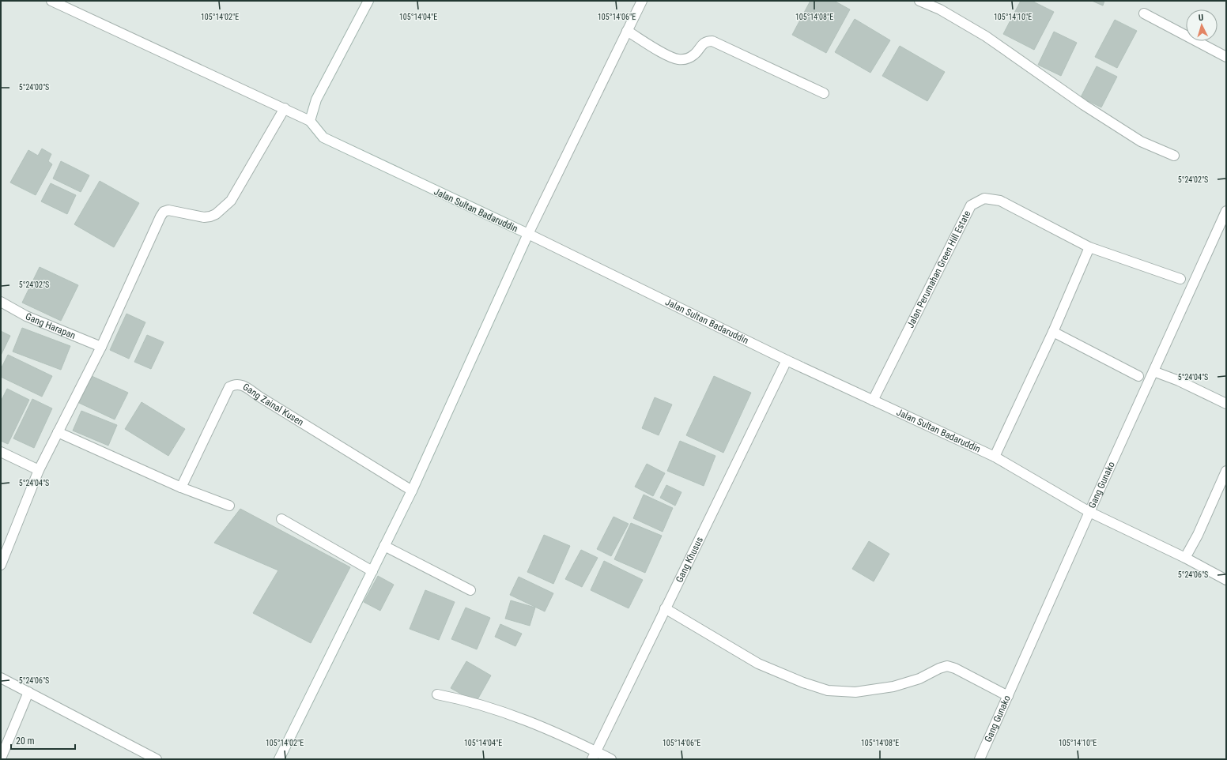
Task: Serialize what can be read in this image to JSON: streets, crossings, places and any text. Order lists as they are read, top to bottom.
{
  "streets": {
    "street": [
      "Jalan Sultan Badaruddin",
      "Jalan Perumahan Green Hill Estate",
      "Gang Harapan",
      "Gang Zainal Kusen",
      "Gang Gunako",
      "Gang Khusus"
    ]
  },
  "crossings": [
    ["Jalan Sultan Badaruddin", "Jalan Perumahan Green Hill Estate"],
    ["Jalan Sultan Badaruddin", "Gang Gunako"],
    ["Jalan Sultan Badaruddin", "Gang Khusus"]
  ],
  "scale_bar": "20 m",
  "north": "top",
  "coordinates": [
    "105°14'02\"E",
    "105°14'04\"E",
    "105°14'06\"E",
    "105°14'08\"E",
    "105°14'10\"E",
    "5°24'00\"S",
    "5°24'02\"S",
    "5°24'04\"S",
    "5°24'06\"S"
  ]
}
